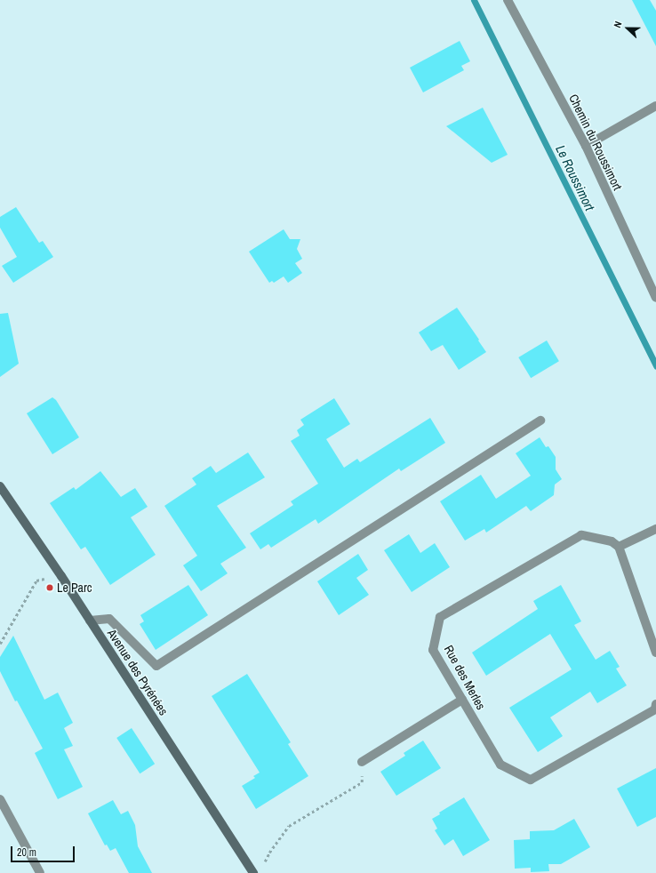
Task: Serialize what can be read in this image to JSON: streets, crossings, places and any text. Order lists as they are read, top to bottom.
{
  "streets": {
    "main road": ["Avenue des Pyrénées"],
    "street": ["Chemin du Roussimort", "Rue des Merles"]
  },
  "water": ["Le Roussimort"],
  "places": ["Le Parc"],
  "scale_bar": "20 m",
  "north": "left"
}
